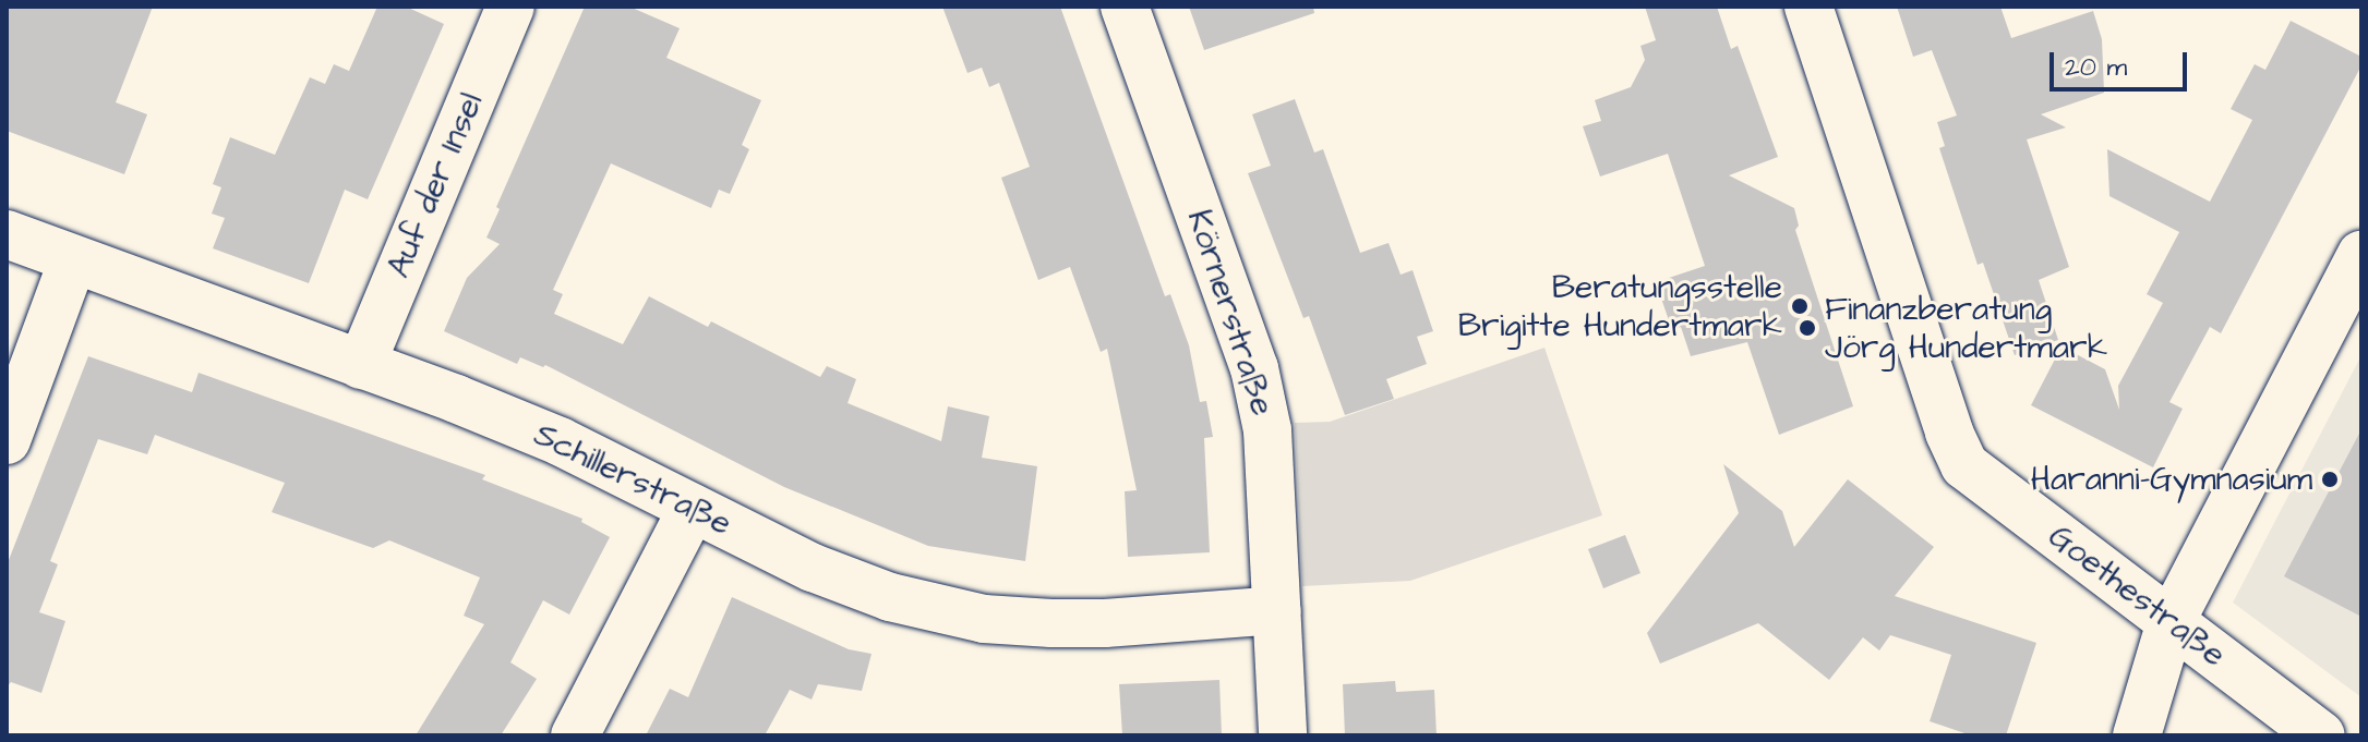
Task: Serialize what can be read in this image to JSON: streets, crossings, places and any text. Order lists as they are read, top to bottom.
{
  "streets": {
    "street": [
      "Auf der Insel",
      "Körnerstraße",
      "Schillerstraße",
      "Goethestraße"
    ]
  },
  "crossings": [
    ["Auf der Insel", "Schillerstraße"],
    ["Körnerstraße", "Schillerstraße"]
  ],
  "places": ["Beratungsstelle Brigitte Hundertmark", "Finanzberatung Jörg Hundertmark", "Haranni-Gymnasium"],
  "scale_bar": "20 m"
}
